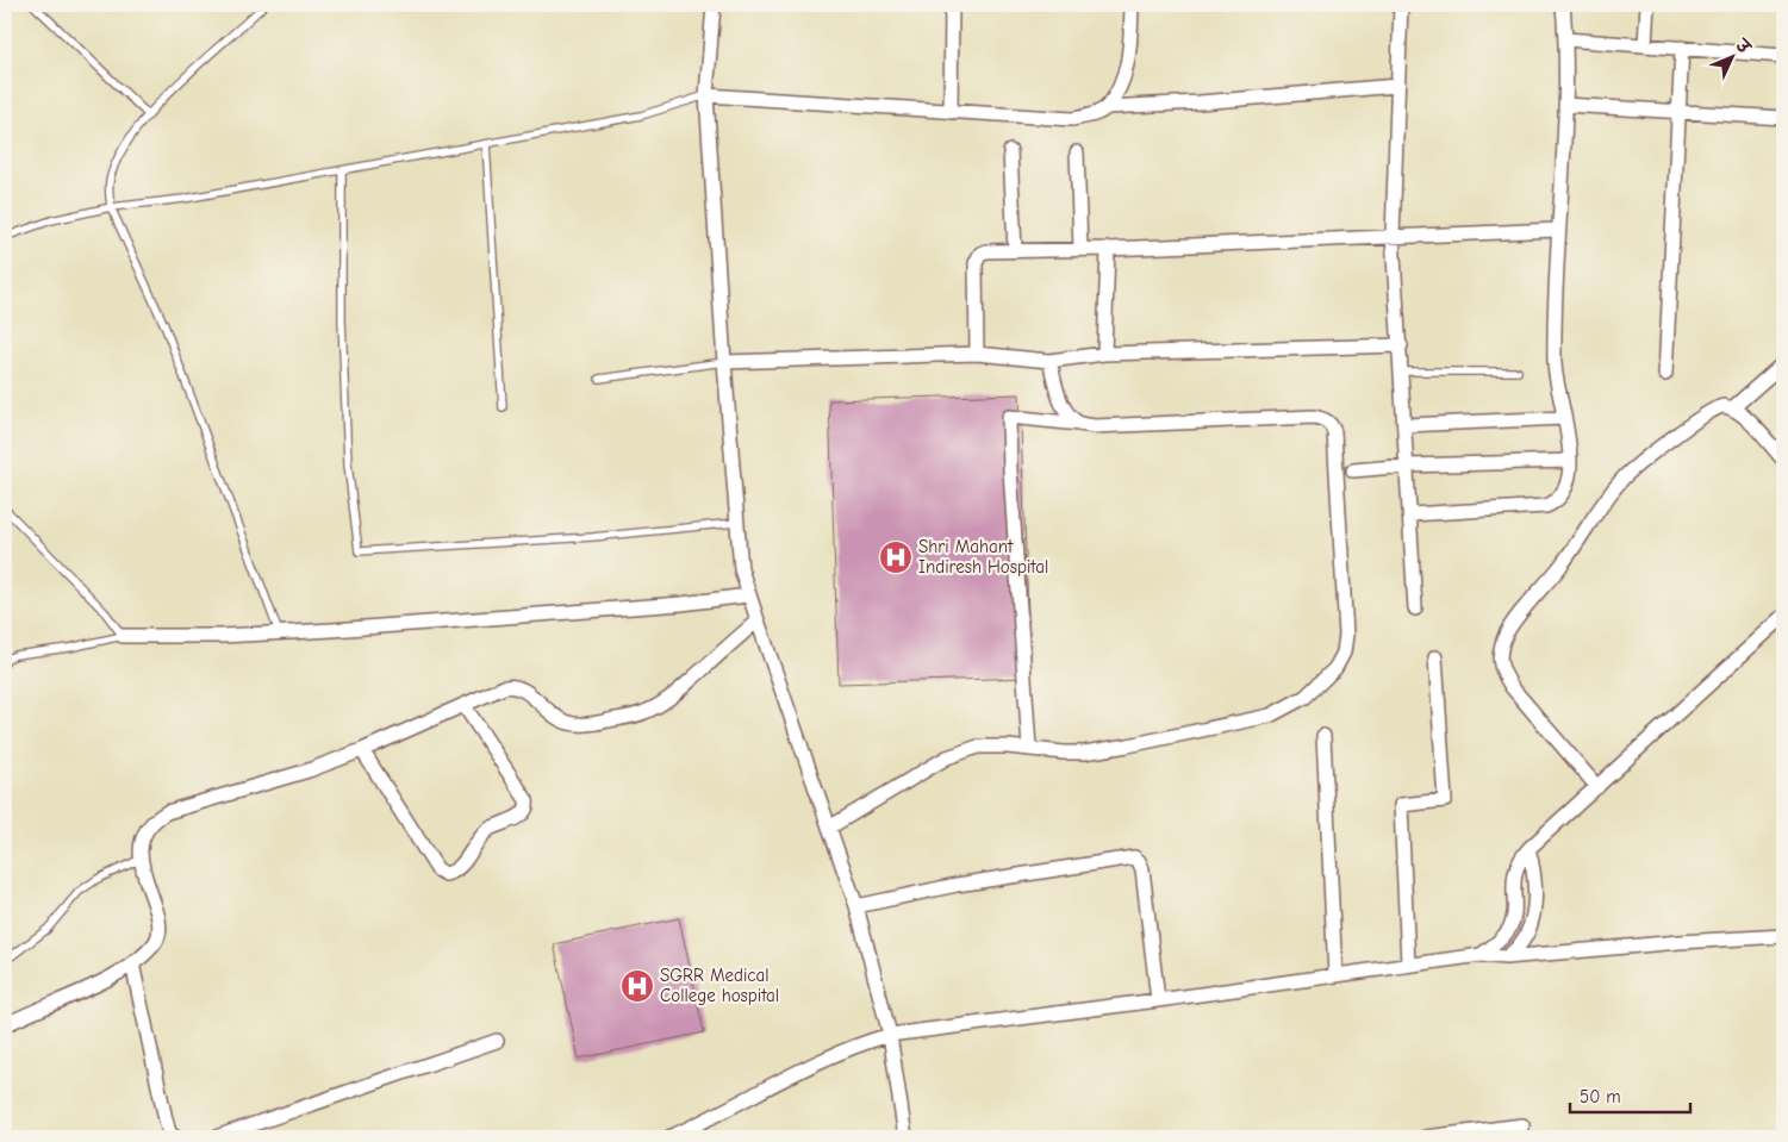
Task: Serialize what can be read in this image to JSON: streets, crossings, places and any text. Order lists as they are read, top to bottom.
{
  "places": {
    "hospital": ["Shri Mahant Indiresh Hospital", "SGRR Medical College hospital"]
  },
  "scale_bar": "50 m",
  "north": "top right"
}
